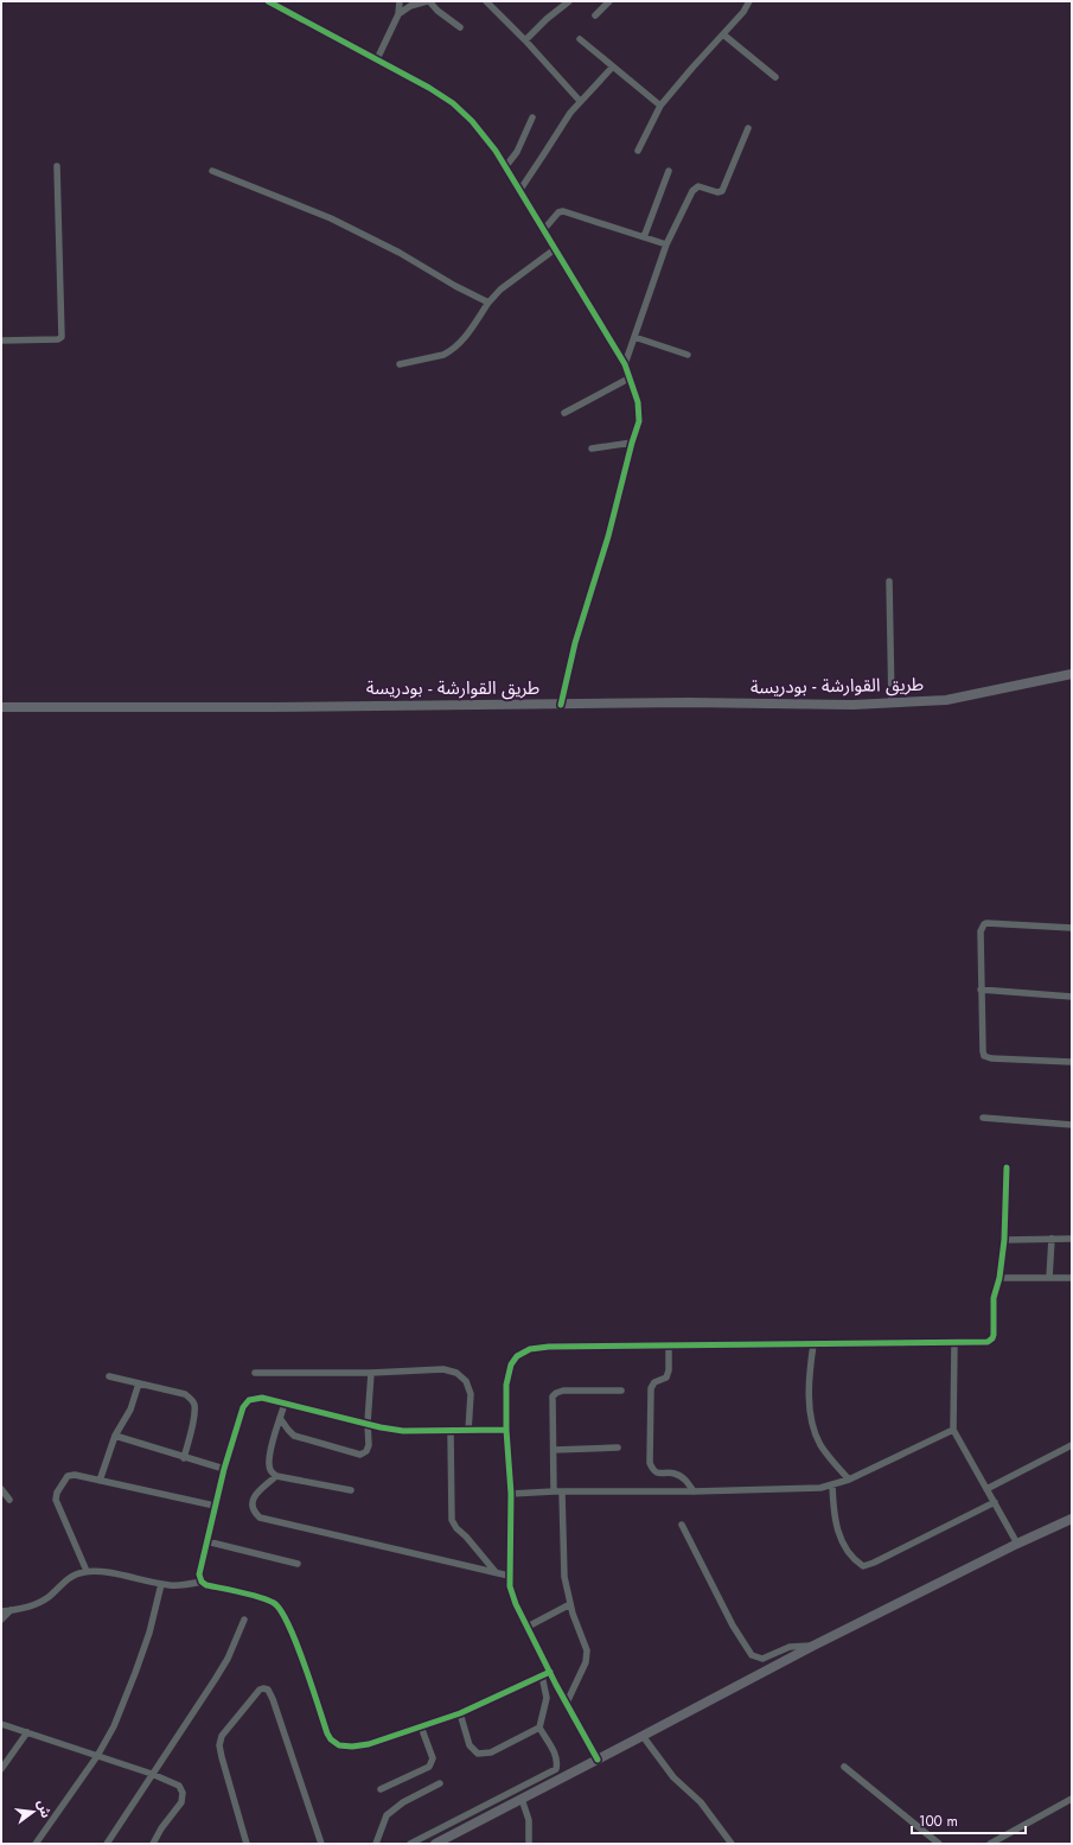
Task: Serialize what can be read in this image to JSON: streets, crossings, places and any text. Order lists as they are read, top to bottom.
{
  "streets": {
    "main road": ["طريق القوارشة - بودريسة"]
  },
  "scale_bar": "100 m",
  "north": "right"
}
